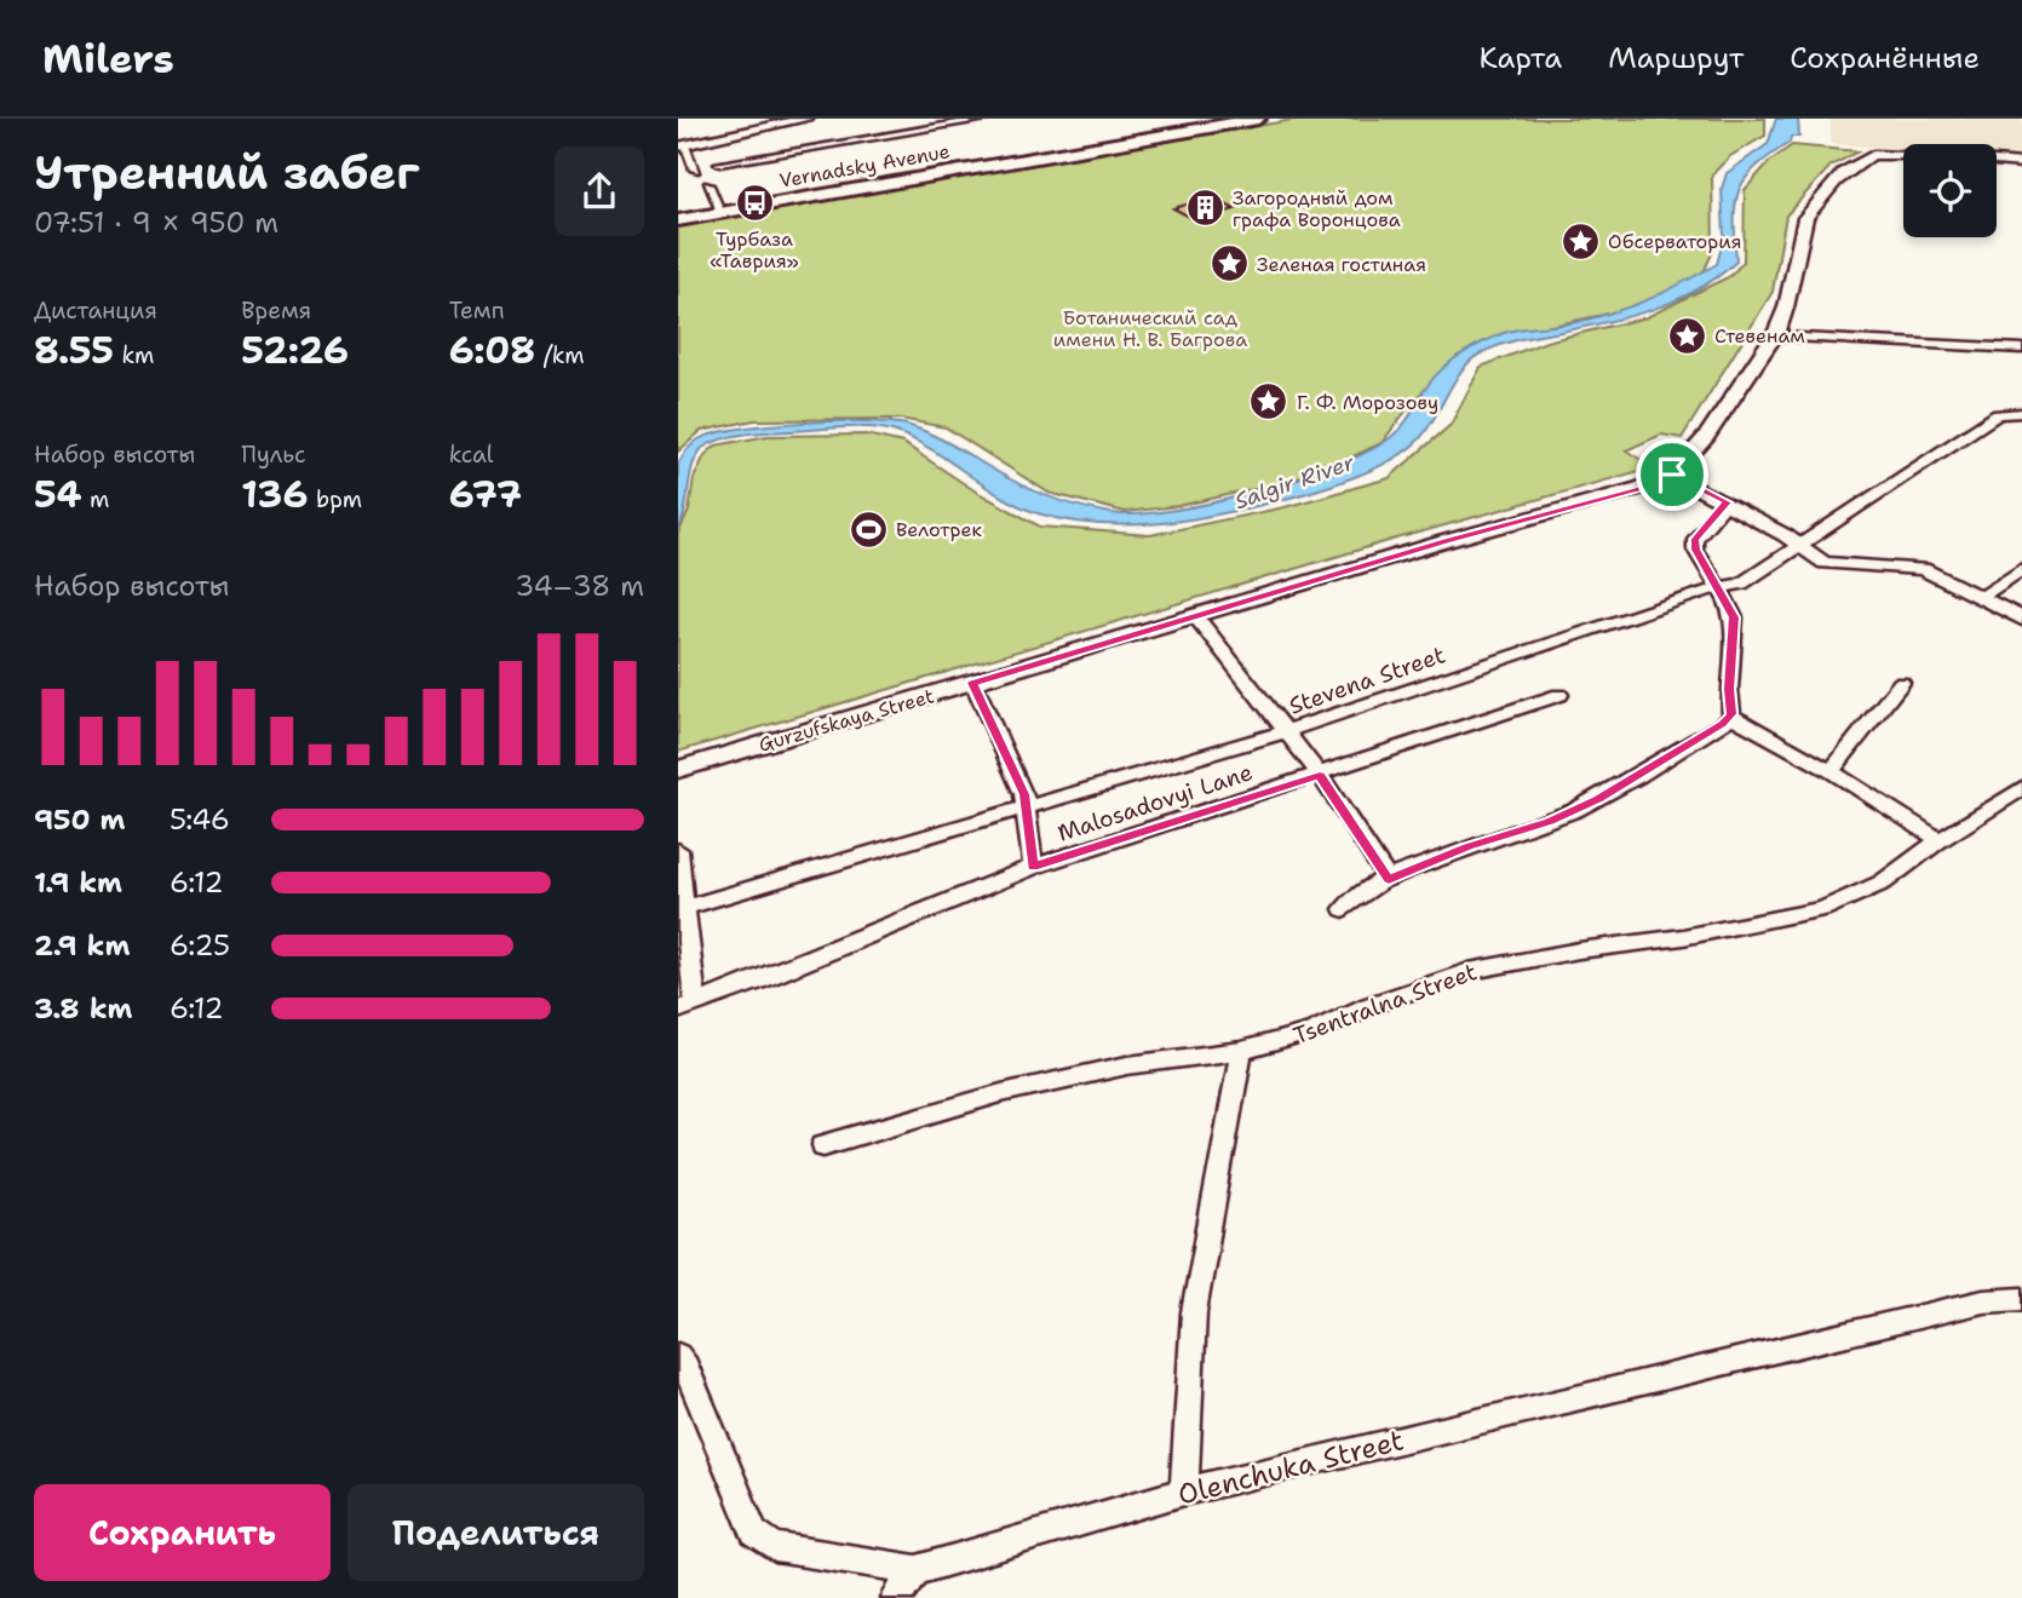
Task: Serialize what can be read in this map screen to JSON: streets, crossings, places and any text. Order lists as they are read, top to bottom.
{
  "streets": {
    "main road": ["Vernadsky Avenue", "Gurzufskaya Street"],
    "street": [
      "Stevena Street",
      "Malosadovyi Lane",
      "Tsentralna Street",
      "Olenchuka Street"
    ]
  },
  "water": ["Salgir River"],
  "parks": ["Ботанический сад имени Н. В. Багрова"],
  "places": {
    "bus stop": ["Турбаза «Таврия»"],
    "building": ["Загородный дом графа Воронцова"],
    "place": [
      "Обсерватория",
      "Зеленая гостиная",
      "Стевенам",
      "Г. Ф. Морозову"
    ],
    "sports": ["Велотрек"]
  },
  "page": {
    "header": "Milers",
    "nav": ["Карта", "Маршрут", "Сохранённые"],
    "heading": ["Утренний забег", "07:51 · 9 × 950 m"],
    "stats": [
      ["Дистанция", "8.55 km"],
      ["Время", "52:26"],
      ["Темп", "6:08 /km"],
      ["Набор высоты", "54 m"],
      ["Пульс", "136 bpm"],
      ["kcal", "677"]
    ],
    "chart": ["Набор высоты", "34–38 m"],
    "list": [
      {
        "name": "950 m",
        "note": "5:46"
      },
      {
        "name": "1.9 km",
        "note": "6:12"
      },
      {
        "name": "2.9 km",
        "note": "6:25"
      },
      {
        "name": "3.8 km",
        "note": "6:12"
      }
    ],
    "buttons": ["Сохранить", "Поделиться"]
  }
}
